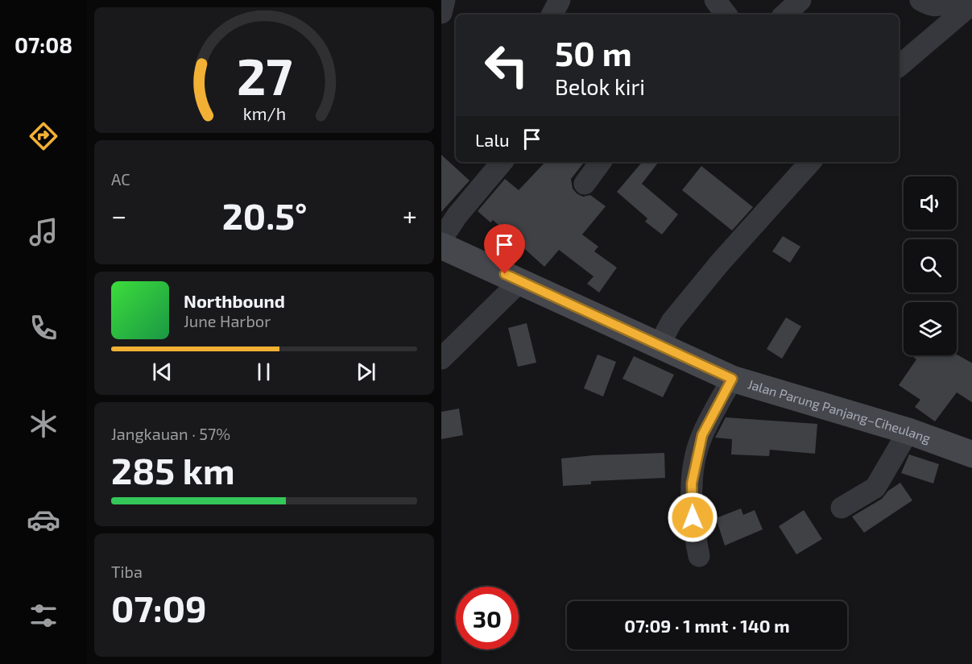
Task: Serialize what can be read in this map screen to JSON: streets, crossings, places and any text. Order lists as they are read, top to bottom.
{
  "streets": {
    "street": ["Jalan Parung Panjang–Ciheulang"]
  },
  "page": {
    "tabs": "07:08",
    "turn": ["50 m", "Belok kiri"],
    "then": "Lalu",
    "tile": [
      "AC",
      ["Jangkauan · 57%", "285 km"],
      ["Tiba", "07:09"]
    ],
    "heat": ["−", "20.5°", "+"],
    "song": ["Northbound", "June Harbor"],
    "limit": "30",
    "trip": "07:09 · 1 mnt · 140 m",
    "gauge": ["27", "km/h"]
  }
}
